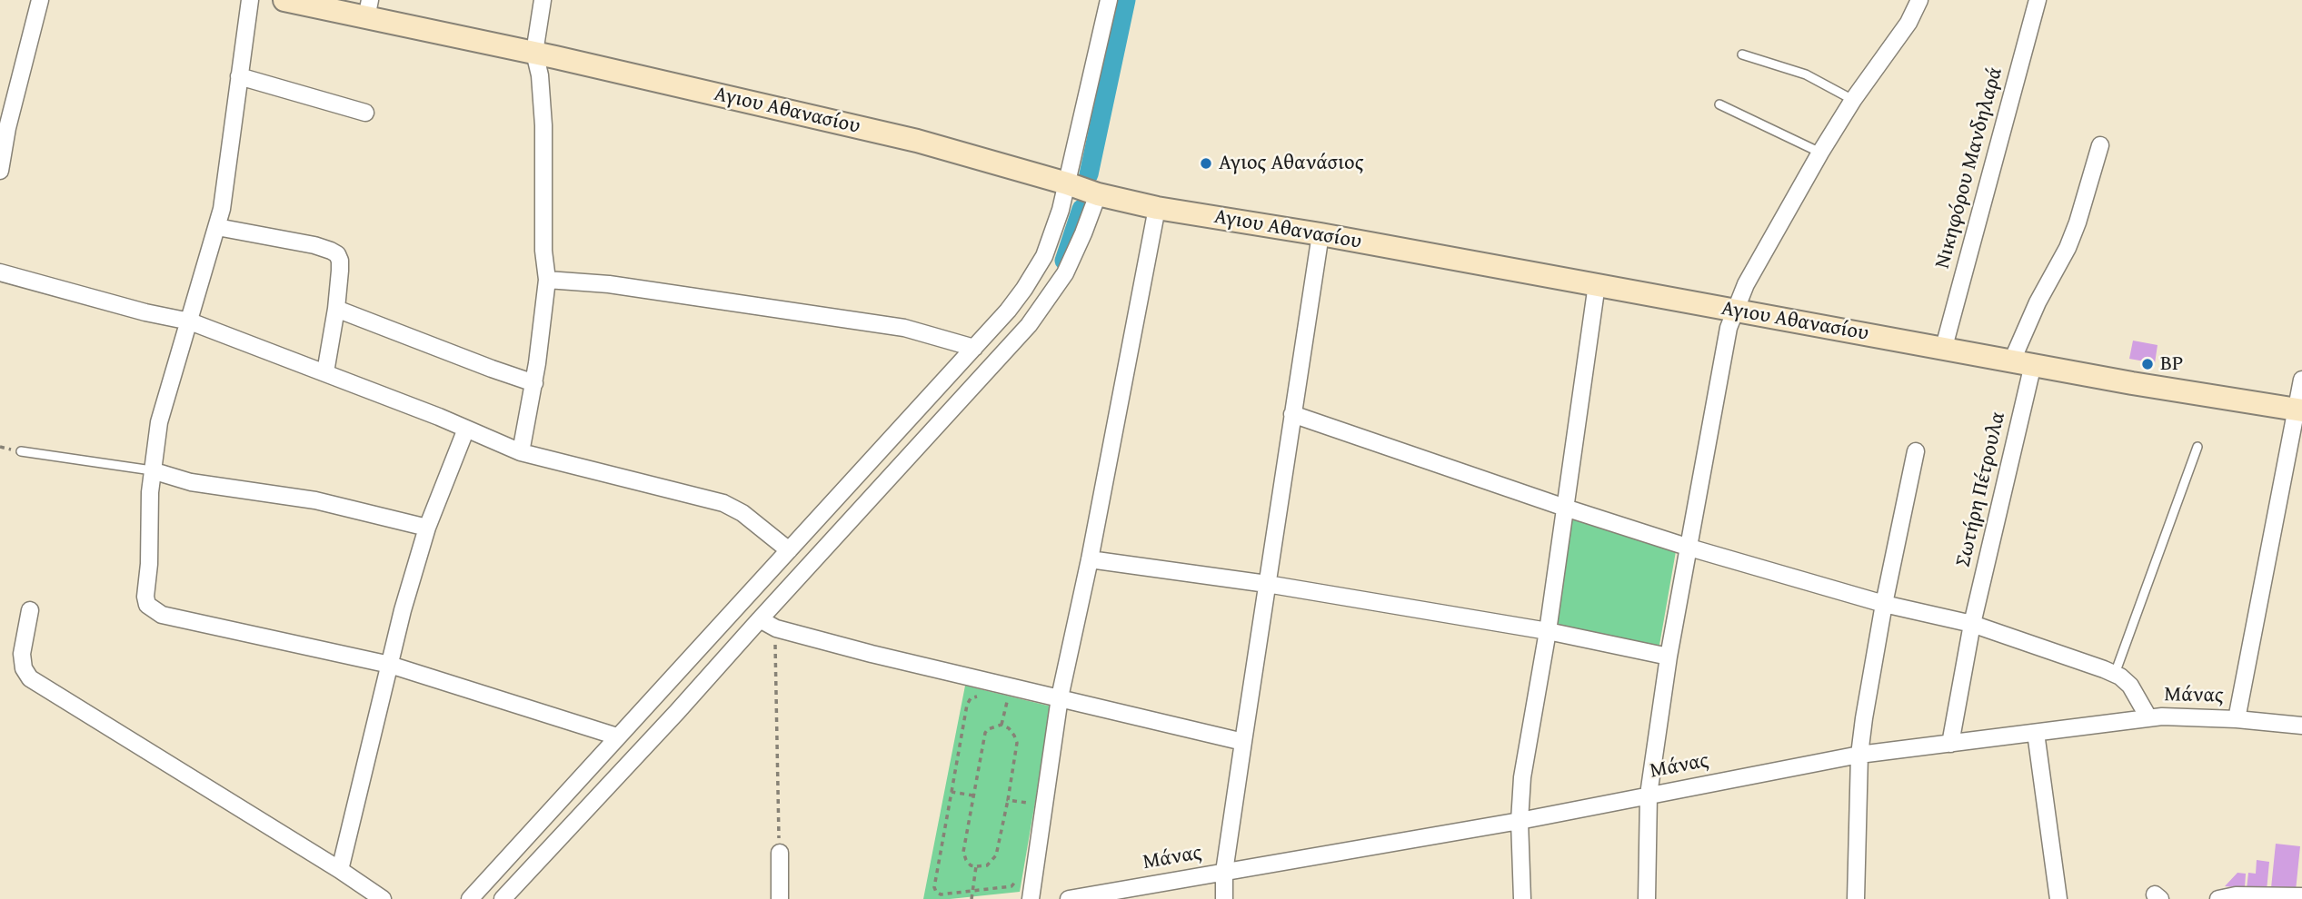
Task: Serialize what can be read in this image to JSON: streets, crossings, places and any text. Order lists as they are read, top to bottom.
{
  "streets": {
    "main road": ["Αγιου Αθανασίου"],
    "street": ["Νικηφόρου Μανδηλαρά", "Σωτήρη Πέτρουλα", "Μάνας"]
  },
  "crossings": [
    ["Αγιου Αθανασίου", "Νικηφόρου Μανδηλαρά"],
    ["Αγιου Αθανασίου", "Σωτήρη Πέτρουλα"],
    ["Σωτήρη Πέτρουλα", "Μάνας"]
  ],
  "places": ["Αγιος Αθανάσιος", "BP"]
}
